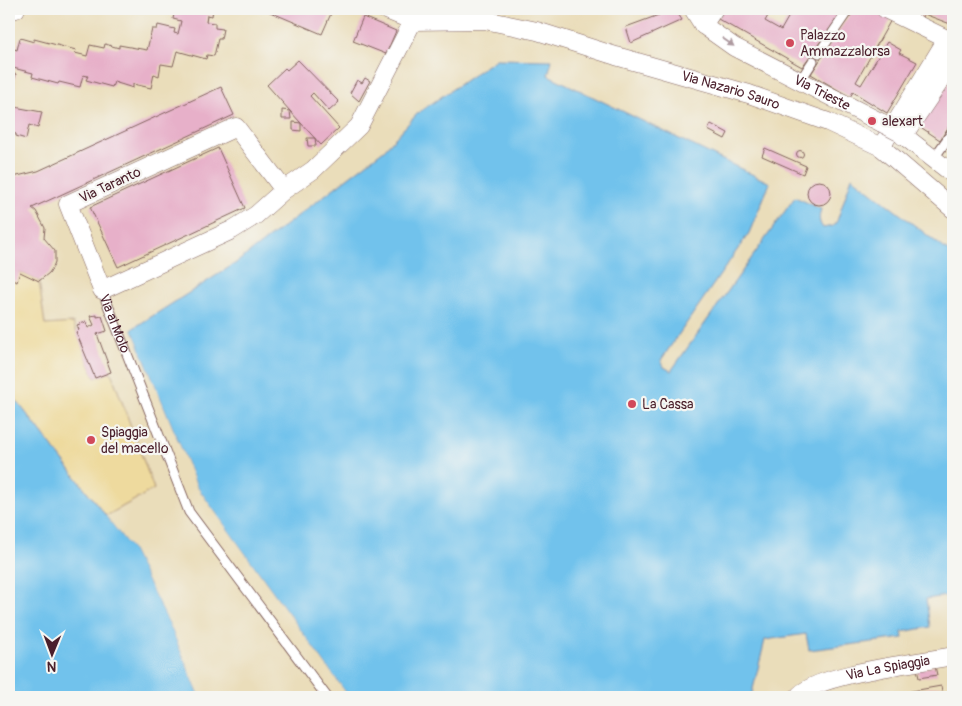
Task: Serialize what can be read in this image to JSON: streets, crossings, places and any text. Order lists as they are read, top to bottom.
{
  "streets": {
    "street": [
      "Via Nazario Sauro",
      "Via Trieste",
      "Via Taranto",
      "Via al Molo",
      "Via La Spiaggia"
    ]
  },
  "crossings": [
    ["Via Nazario Sauro", "Via al Molo"],
    ["Via Taranto", "Via al Molo"]
  ],
  "one_way": ["Via Trieste"],
  "places": [
    "Palazzo Ammazzalorsa",
    "alexart",
    "La Cassa",
    "Spiaggia del macello"
  ],
  "north": "bottom"
}
